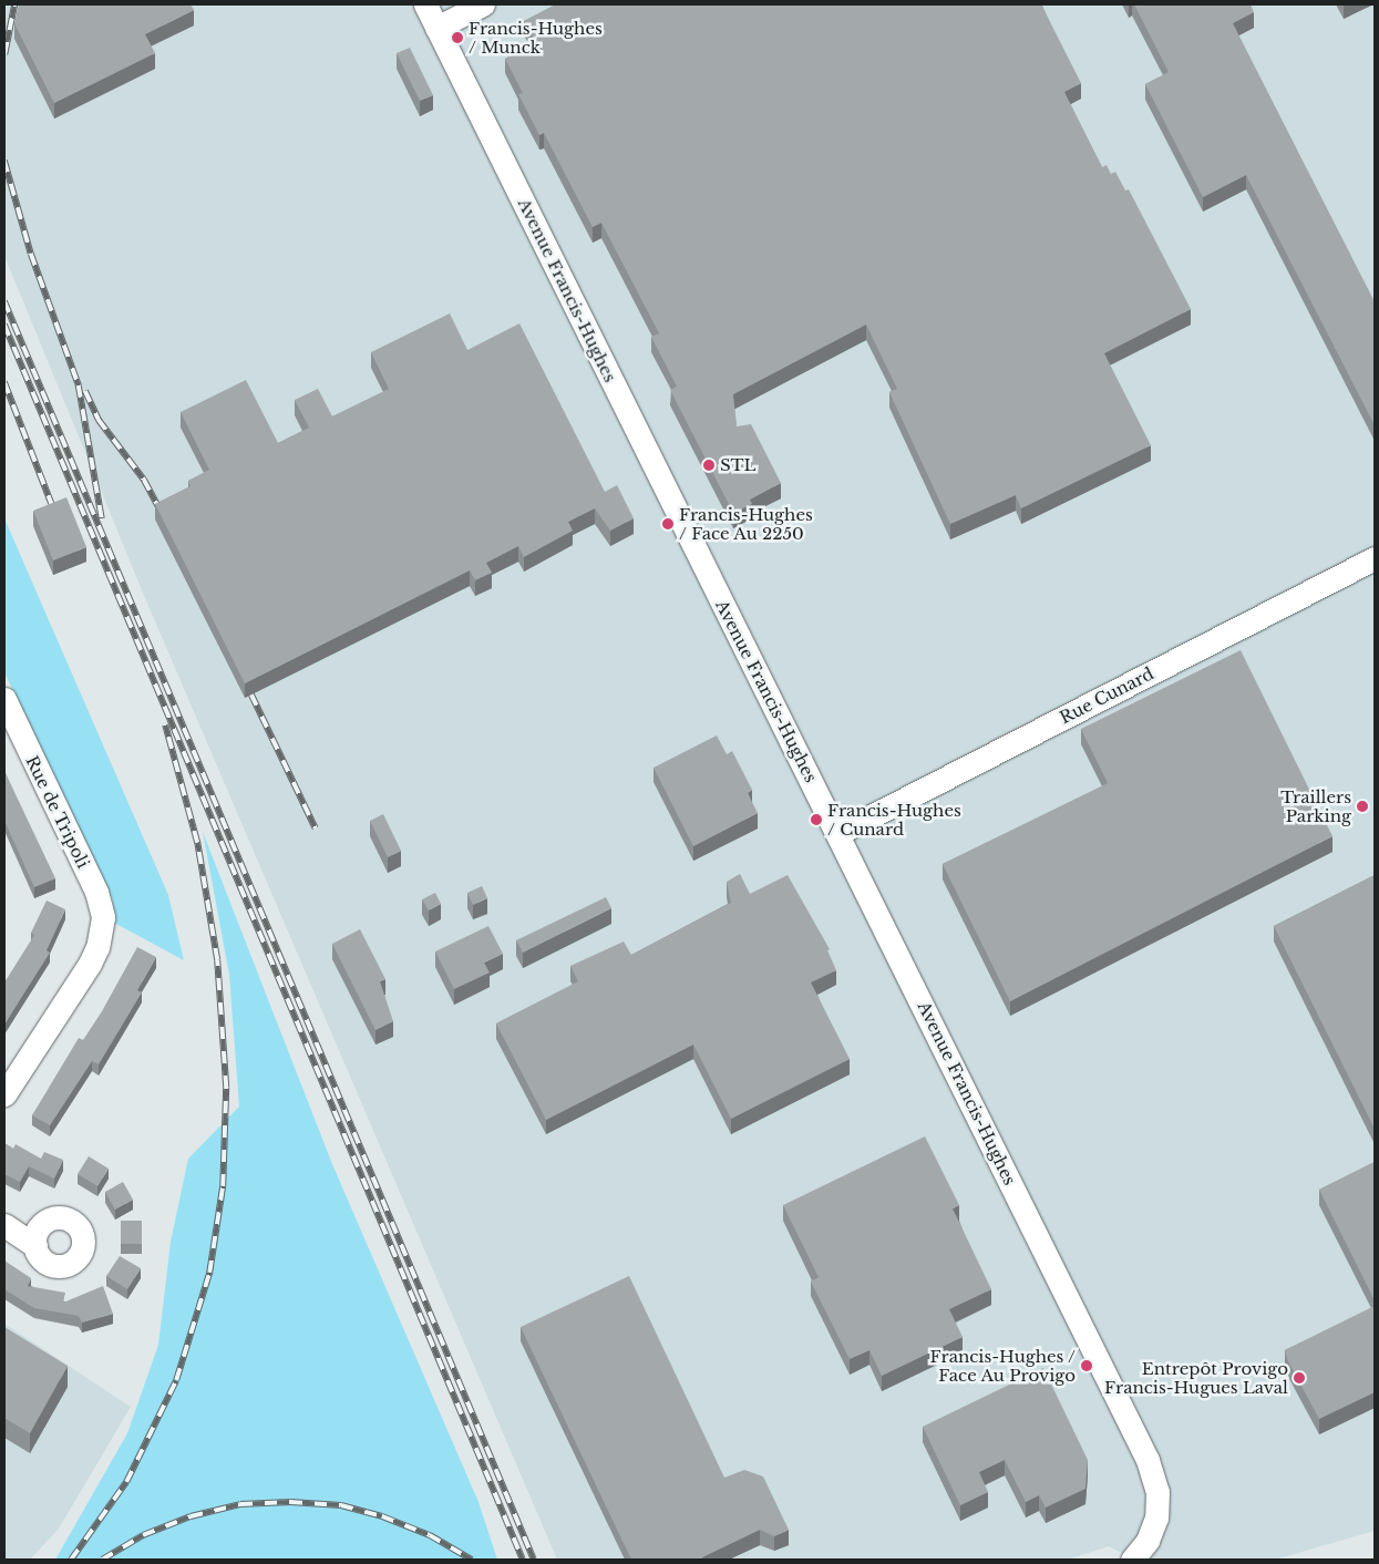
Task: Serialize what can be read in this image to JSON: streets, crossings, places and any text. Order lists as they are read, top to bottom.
{
  "streets": {
    "street": ["Avenue Francis-Hughes", "Rue Cunard", "Rue de Tripoli"]
  },
  "crossings": [
    ["Avenue Francis-Hughes", "Rue Cunard"]
  ],
  "places": [
    "Francis-Hughes / Munck",
    "STL",
    "Francis-Hughes / Face Au 2250",
    "Traillers Parking",
    "Francis-Hughes / Cunard",
    "Francis-Hughes / Face Au Provigo",
    "Entrepôt Provigo Francis-Hugues Laval"
  ]
}
